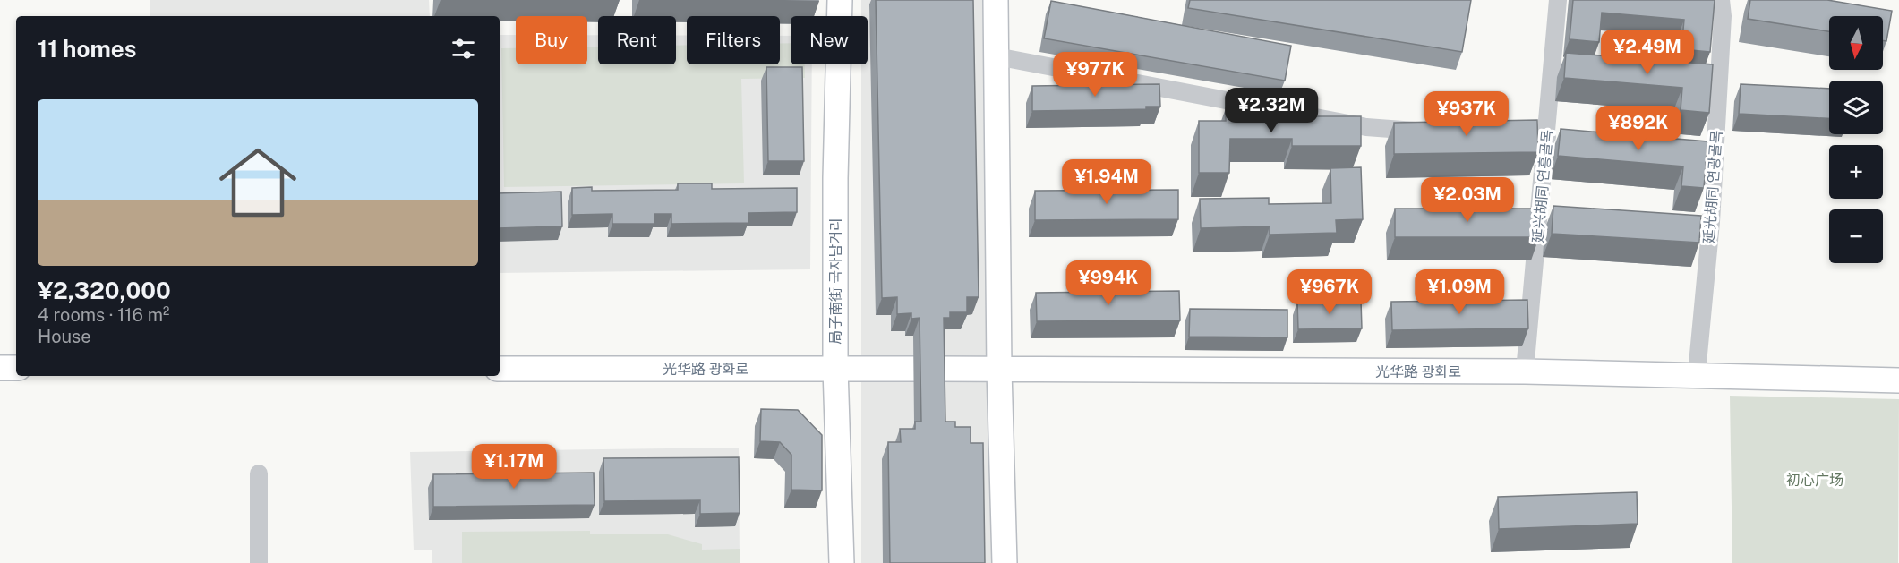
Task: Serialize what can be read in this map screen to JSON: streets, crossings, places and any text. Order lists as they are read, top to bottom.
{
  "streets": {
    "street": [
      "延兴胡同 연흥골목",
      "延光胡同 연광골목",
      "局子南街 국자남거리",
      "光华路 광화로"
    ]
  },
  "crossings": [
    ["延兴胡同 연흥골목", "光华路 광화로"],
    ["延光胡同 연광골목", "光华路 광화로"],
    ["局子南街 국자남거리", "光华路 광화로"]
  ],
  "parks": ["初心广场"],
  "north": "bottom",
  "page": {
    "map_buttons": ["+", "−"],
    "chip": [
      "Buy",
      "Rent",
      "Filters",
      "New"
    ],
    "heading": "11 homes",
    "price": [
      "¥2.49M",
      "¥977K",
      "¥2.32M",
      "¥937K",
      "¥892K",
      "¥1.94M",
      "¥2.03M",
      "¥994K",
      "¥967K",
      "¥1.09M",
      "¥1.17M"
    ],
    "list": [
      {
        "name": "¥2,320,000",
        "note": "4 rooms · 116 m² · House"
      }
    ]
  }
}
